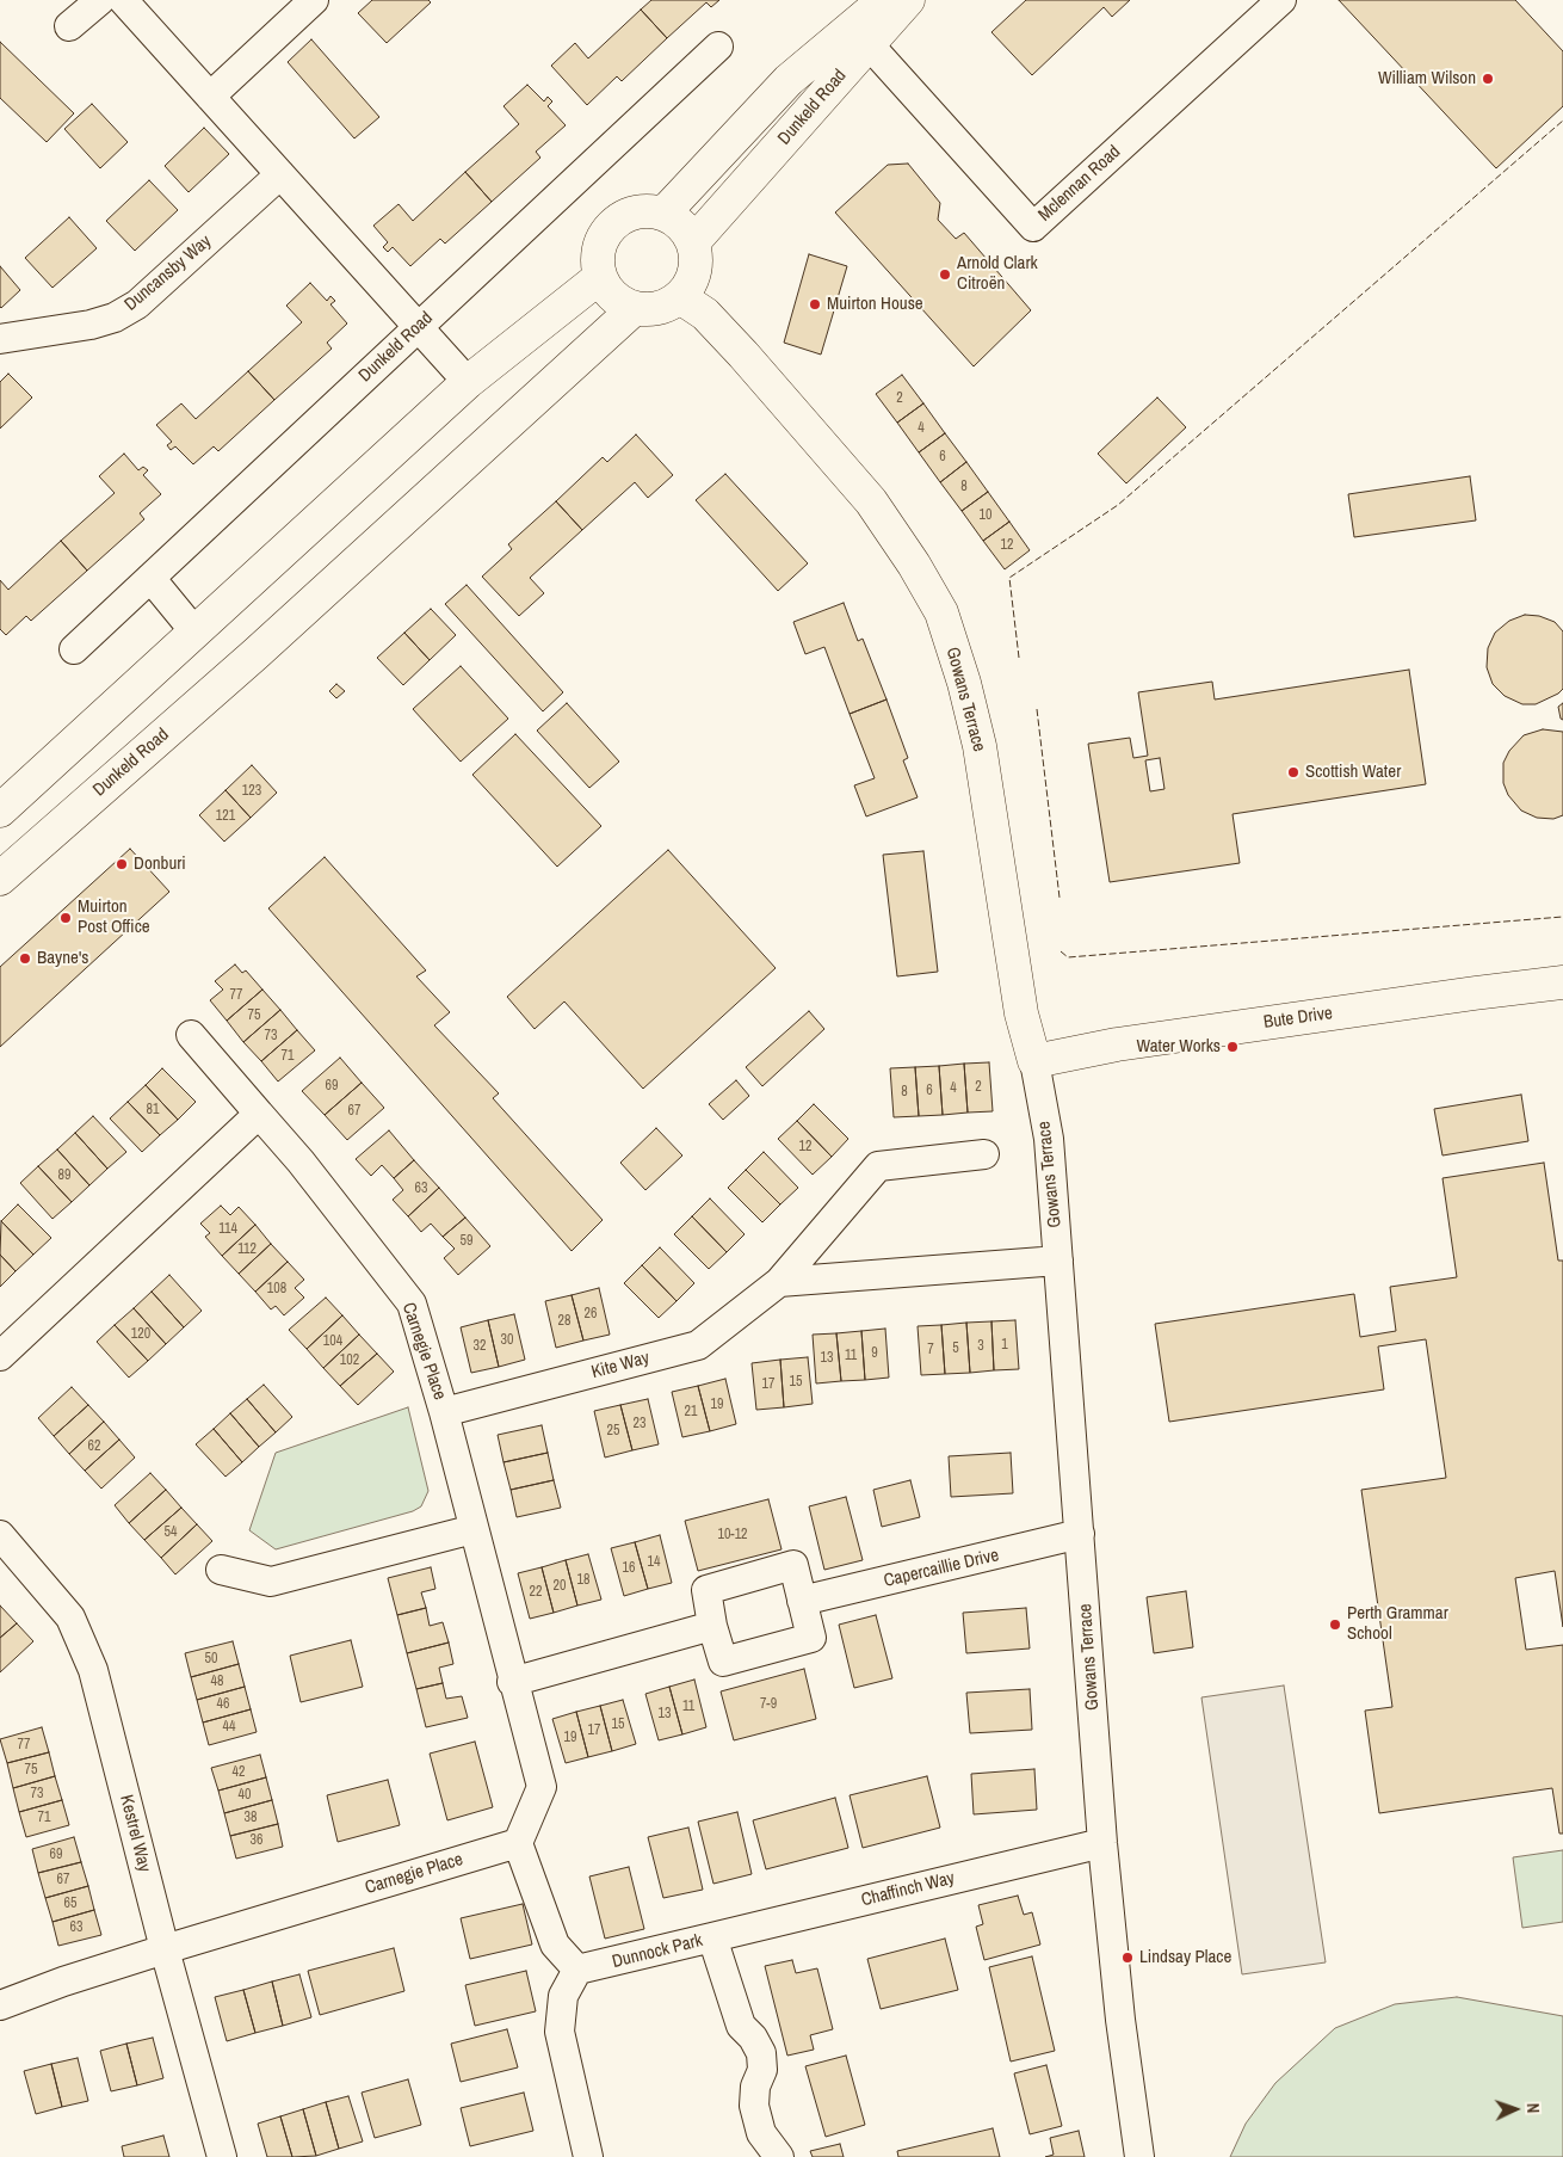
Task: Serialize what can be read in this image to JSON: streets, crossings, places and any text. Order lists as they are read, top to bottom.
{
  "streets": {
    "main road": ["Dunkeld Road", "Gowans Terrace", "Bute Drive"],
    "street": [
      "Mclennan Road",
      "Duncansby Way",
      "Carnegie Place",
      "Kite Way",
      "Capercaillie Drive",
      "Kestrel Way",
      "Chaffinch Way",
      "Dunnock Park"
    ]
  },
  "crossings": [
    ["Dunkeld Road", "Mclennan Road"],
    ["Dunkeld Road", "Gowans Terrace"],
    ["Gowans Terrace", "Bute Drive"],
    ["Gowans Terrace", "Capercaillie Drive"],
    ["Gowans Terrace", "Chaffinch Way"],
    ["Carnegie Place", "Kite Way"],
    ["Carnegie Place", "Kestrel Way"],
    ["Chaffinch Way", "Dunnock Park"]
  ],
  "places": [
    "William Wilson",
    "Arnold Clark Citroën",
    "Muirton House",
    "Scottish Water",
    "Donburi",
    "Muirton Post Office",
    "Bayne's",
    "Water Works",
    "Perth Grammar School",
    "Lindsay Place"
  ],
  "house_numbers": [
    "2",
    "4",
    "6",
    "8",
    "10",
    "12",
    "123",
    "121",
    "77",
    "75",
    "73",
    "71",
    "69",
    "2",
    "4",
    "6",
    "8",
    "81",
    "67",
    "12",
    "89",
    "63",
    "114",
    "59",
    "112",
    "108",
    "26",
    "28",
    "120",
    "30",
    "104",
    "1",
    "32",
    "3",
    "5",
    "7",
    "9",
    "11",
    "13",
    "102",
    "15",
    "17",
    "19",
    "21",
    "23",
    "25",
    "62",
    "54",
    "10-12",
    "14",
    "16",
    "18",
    "20",
    "22",
    "50",
    "48",
    "46",
    "7-9",
    "11",
    "13",
    "15",
    "44",
    "17",
    "19",
    "77",
    "75",
    "42",
    "73",
    "40",
    "71",
    "38",
    "36",
    "69",
    "67",
    "65",
    "63"
  ],
  "north": "right"
}
